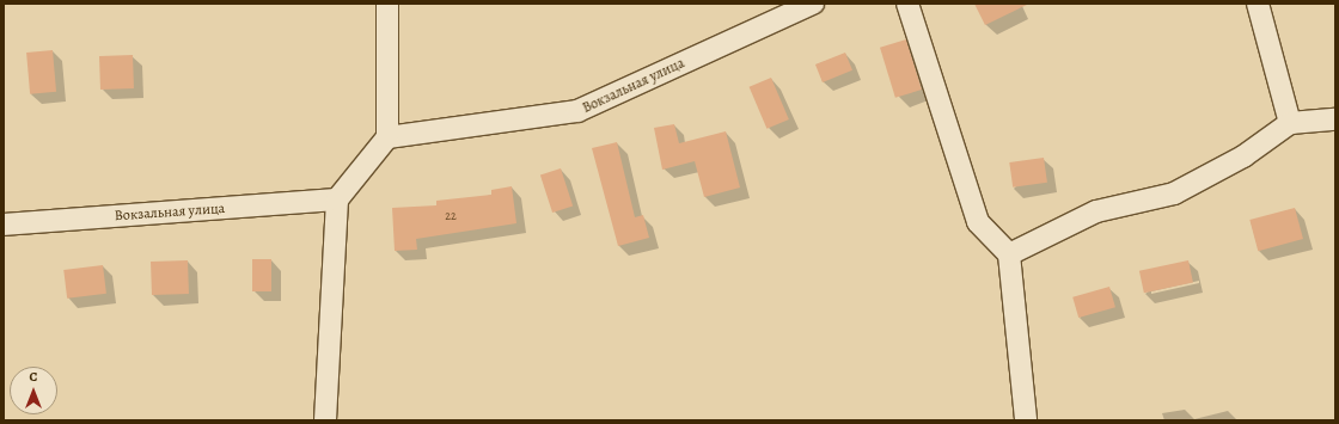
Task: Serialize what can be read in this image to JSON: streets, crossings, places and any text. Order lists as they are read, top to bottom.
{
  "streets": {
    "street": ["Вокзальная улица"]
  },
  "house_numbers": ["22"],
  "north": "top"
}
